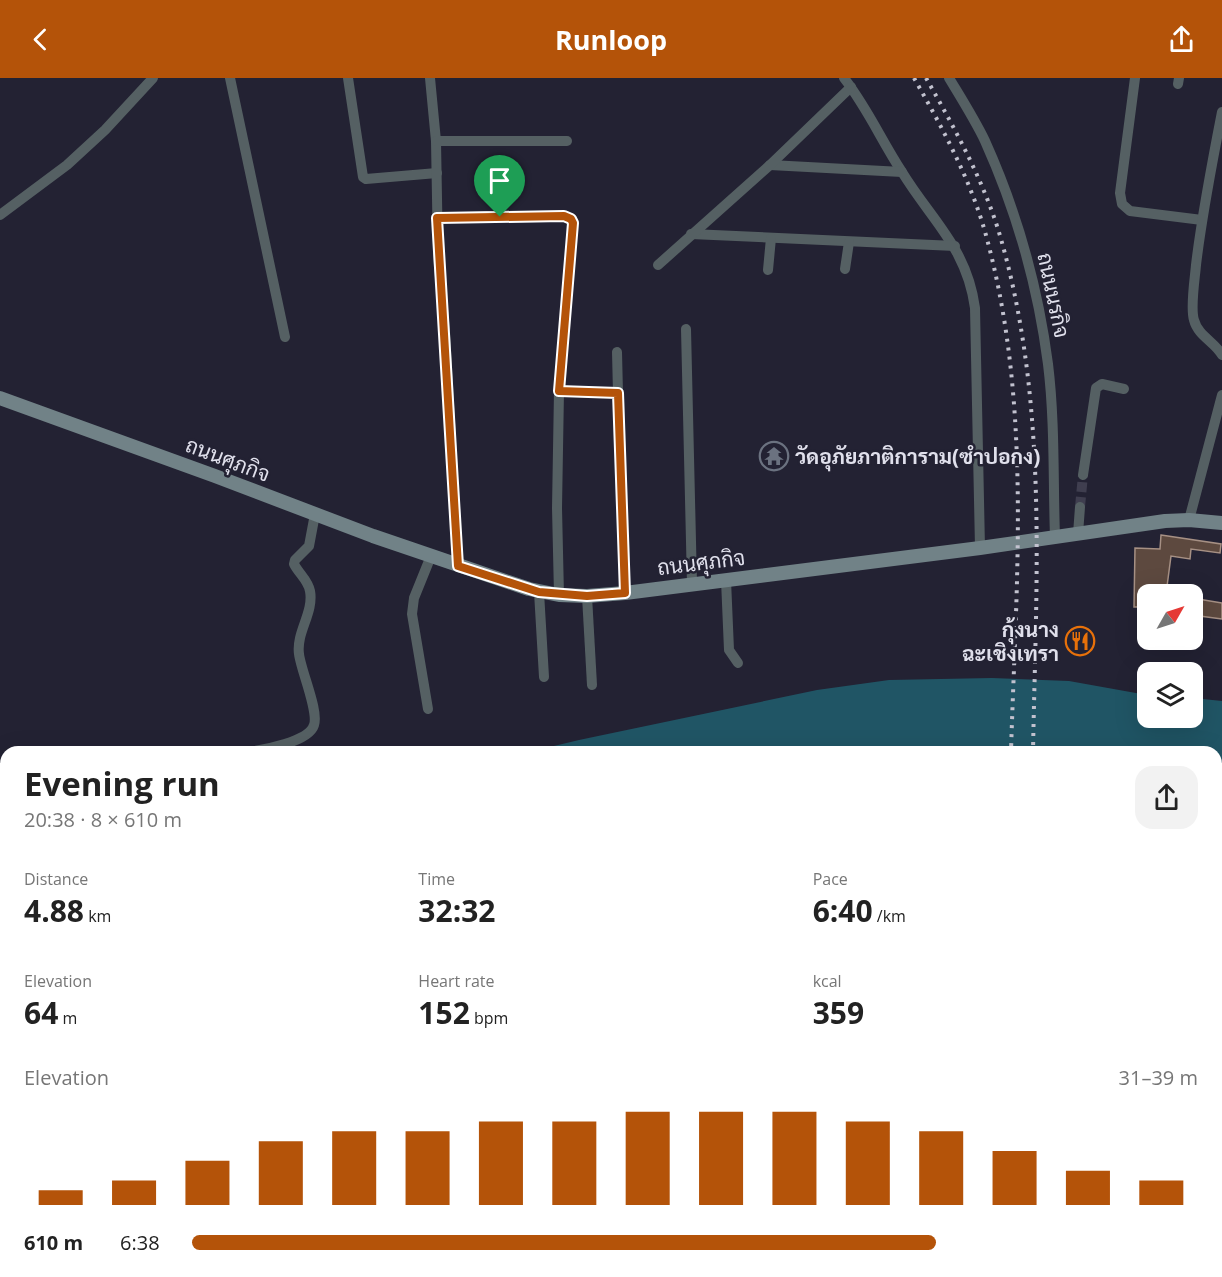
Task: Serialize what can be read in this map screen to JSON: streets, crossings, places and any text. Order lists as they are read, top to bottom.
{
  "streets": {
    "main road": ["ถนนศุภกิจ"],
    "street": ["ถนนนรกิจ"]
  },
  "crossings": [
    ["ถนนนรกิจ", "ถนนศุภกิจ"]
  ],
  "places": {
    "temple": ["วัดอุภัยภาติการาม(ซำปอกง)"],
    "restaurant": ["กุ้งนาง ฉะเชิงเทรา"]
  },
  "north": "top right",
  "page": {
    "header": "Runloop",
    "heading": ["Evening run", "20:38 · 8 × 610 m"],
    "stats": [
      ["Distance", "4.88 km"],
      ["Time", "32:32"],
      ["Pace", "6:40 /km"],
      ["Elevation", "64 m"],
      ["Heart rate", "152 bpm"],
      ["kcal", "359"]
    ],
    "chart": ["Elevation", "31–39 m"],
    "list": [
      {
        "name": "610 m",
        "note": "6:38"
      }
    ]
  }
}
